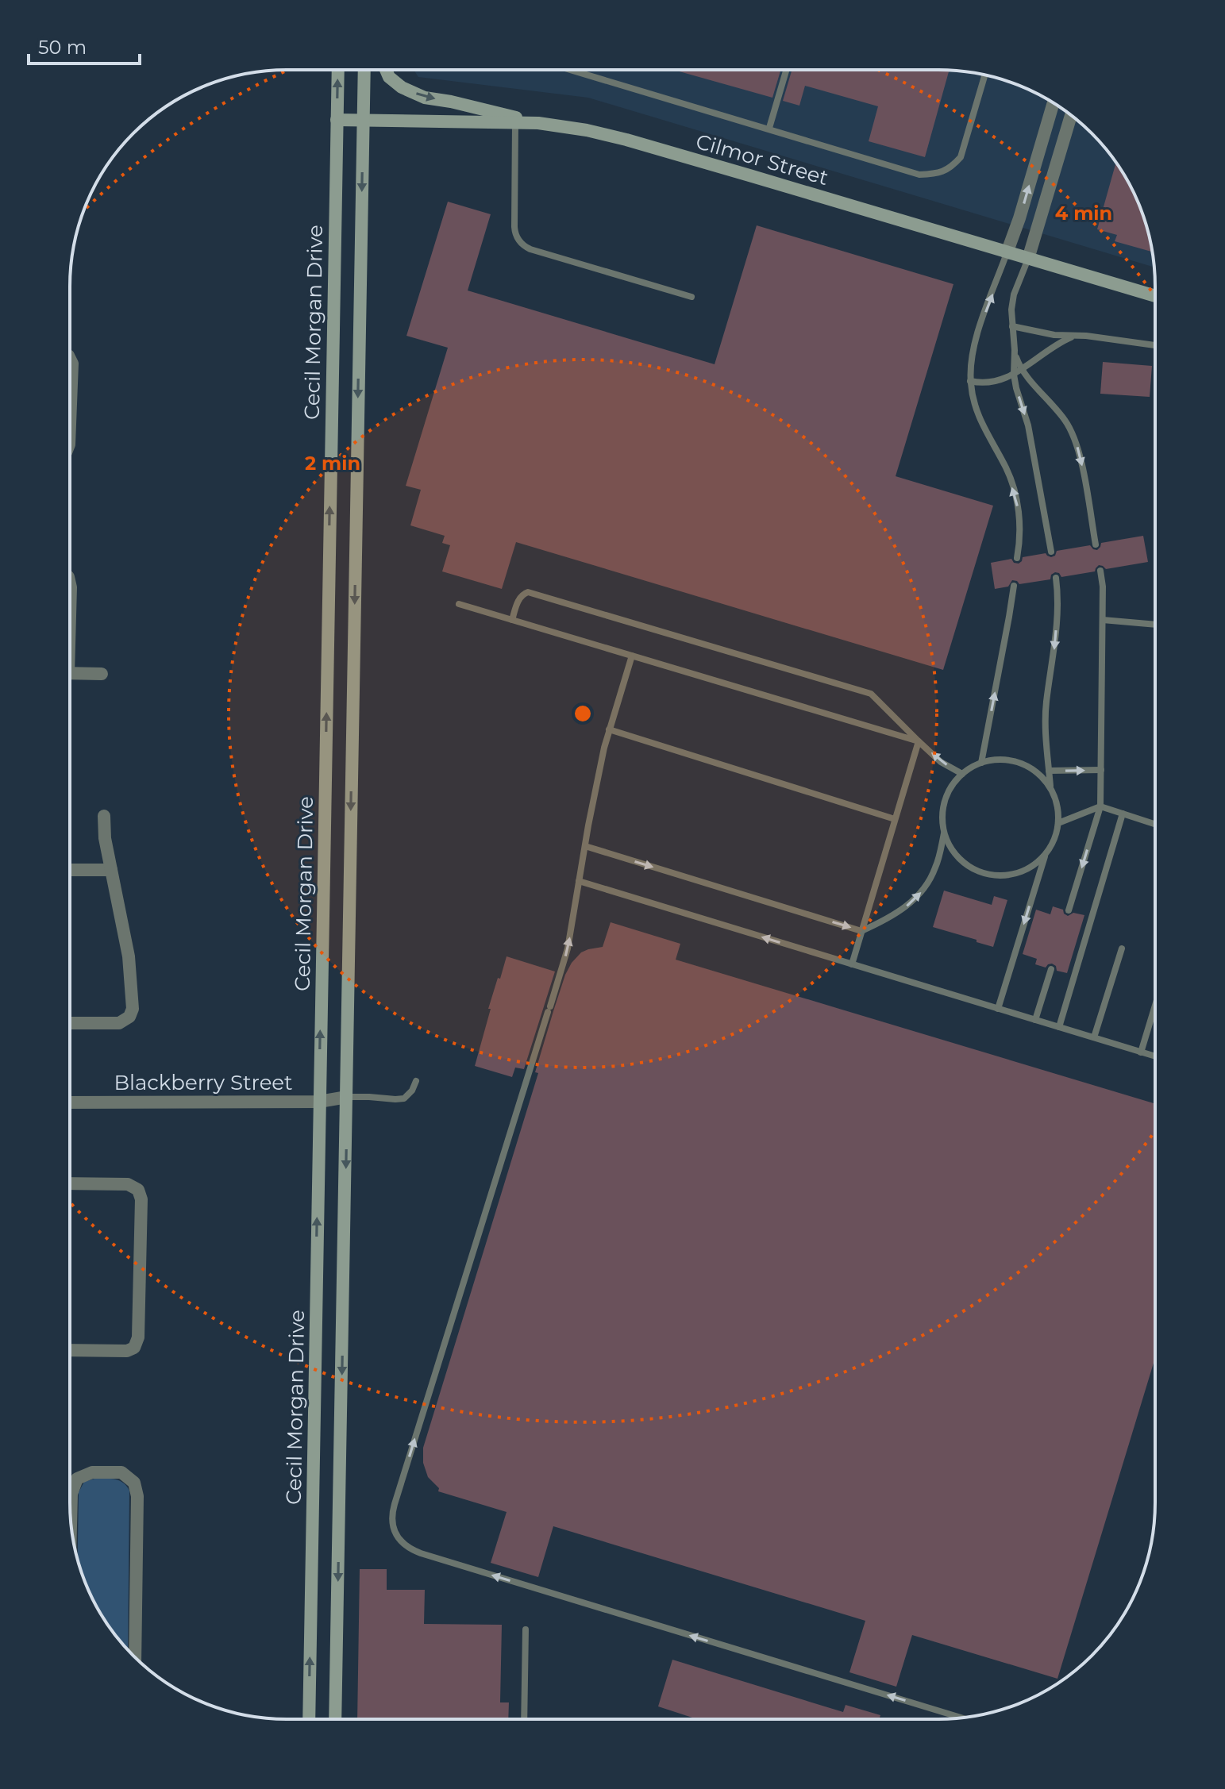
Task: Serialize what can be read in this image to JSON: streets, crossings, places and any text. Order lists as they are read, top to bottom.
{
  "streets": {
    "street": ["Cilmor Street", "Cecil Morgan Drive", "Blackberry Street"]
  },
  "crossings": [
    ["Cilmor Street", "Cecil Morgan Drive"],
    ["Cecil Morgan Drive", "Blackberry Street"]
  ],
  "scale_bar": "50 m",
  "rings": ["4 min", "2 min"]
}
